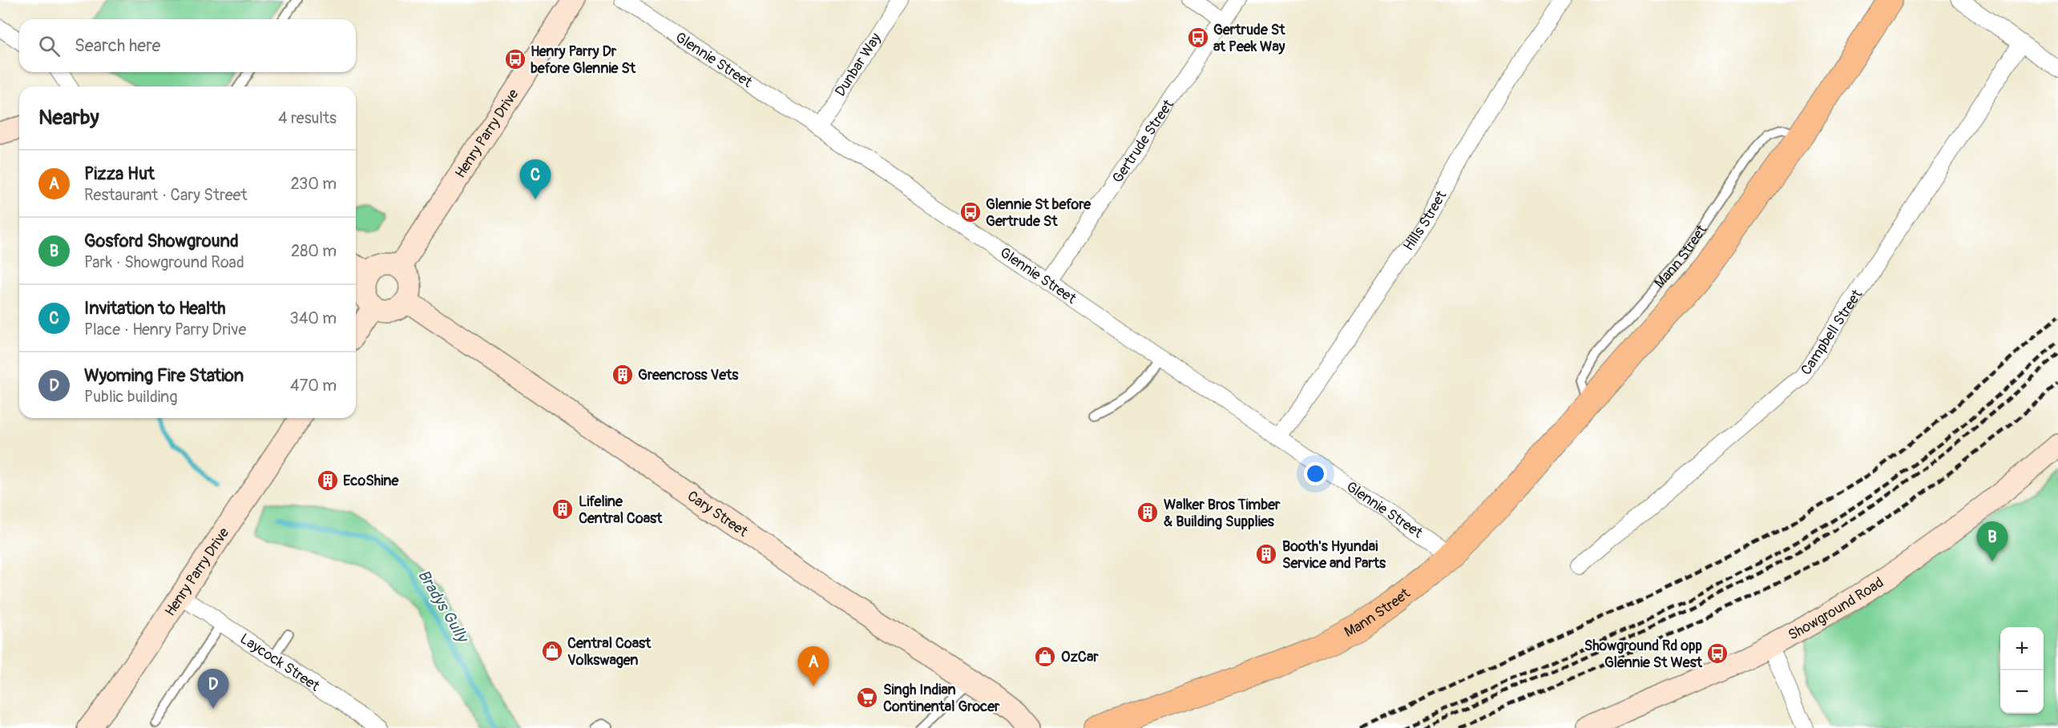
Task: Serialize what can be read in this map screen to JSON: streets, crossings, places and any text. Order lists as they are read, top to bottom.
{
  "streets": {
    "main road": ["Mann Street"],
    "street": [
      "Glennie Street",
      "Dunbar Way",
      "Henry Parry Drive",
      "Gertrude Street",
      "Hills Street",
      "Campbell Street",
      "Cary Street",
      "Showground Road",
      "Laycock Street"
    ]
  },
  "crossings": [
    ["Glennie Street", "Dunbar Way"],
    ["Glennie Street", "Gertrude Street"],
    ["Glennie Street", "Hills Street"],
    ["Glennie Street", "Mann Street"],
    ["Henry Parry Drive", "Cary Street"],
    ["Henry Parry Drive", "Laycock Street"]
  ],
  "water": ["Bradys Gully"],
  "places": {
    "bus stop": [
      "Gertrude St at Peek Way",
      "Henry Parry Dr before Glennie St",
      "Glennie St before Gertrude St",
      "Showground Rd opp Glennie St West"
    ],
    "building": [
      "Greencross Vets",
      "EcoShine",
      "Lifeline Central Coast",
      "Walker Bros Timber & Building Supplies",
      "Booth's Hyundai Service and Parts"
    ],
    "shop": ["Central Coast Volkswagen", "OzCar"],
    "supermarket": ["Singh Indian Continental Grocer"]
  },
  "page": {
    "search": "Search here",
    "heading": ["Nearby", "4 results"],
    "list": [
      {
        "mark": "A",
        "name": "Pizza Hut",
        "note": "Restaurant · Cary Street",
        "value": "230 m"
      },
      {
        "mark": "B",
        "name": "Gosford Showground",
        "note": "Park · Showground Road",
        "value": "280 m"
      },
      {
        "mark": "C",
        "name": "Invitation to Health",
        "note": "Place · Henry Parry Drive",
        "value": "340 m"
      },
      {
        "mark": "D",
        "name": "Wyoming Fire Station",
        "note": "Public building",
        "value": "470 m"
      }
    ],
    "pins": [
      "C",
      "B",
      "A",
      "D"
    ],
    "map_buttons": ["+", "−"]
  }
}
